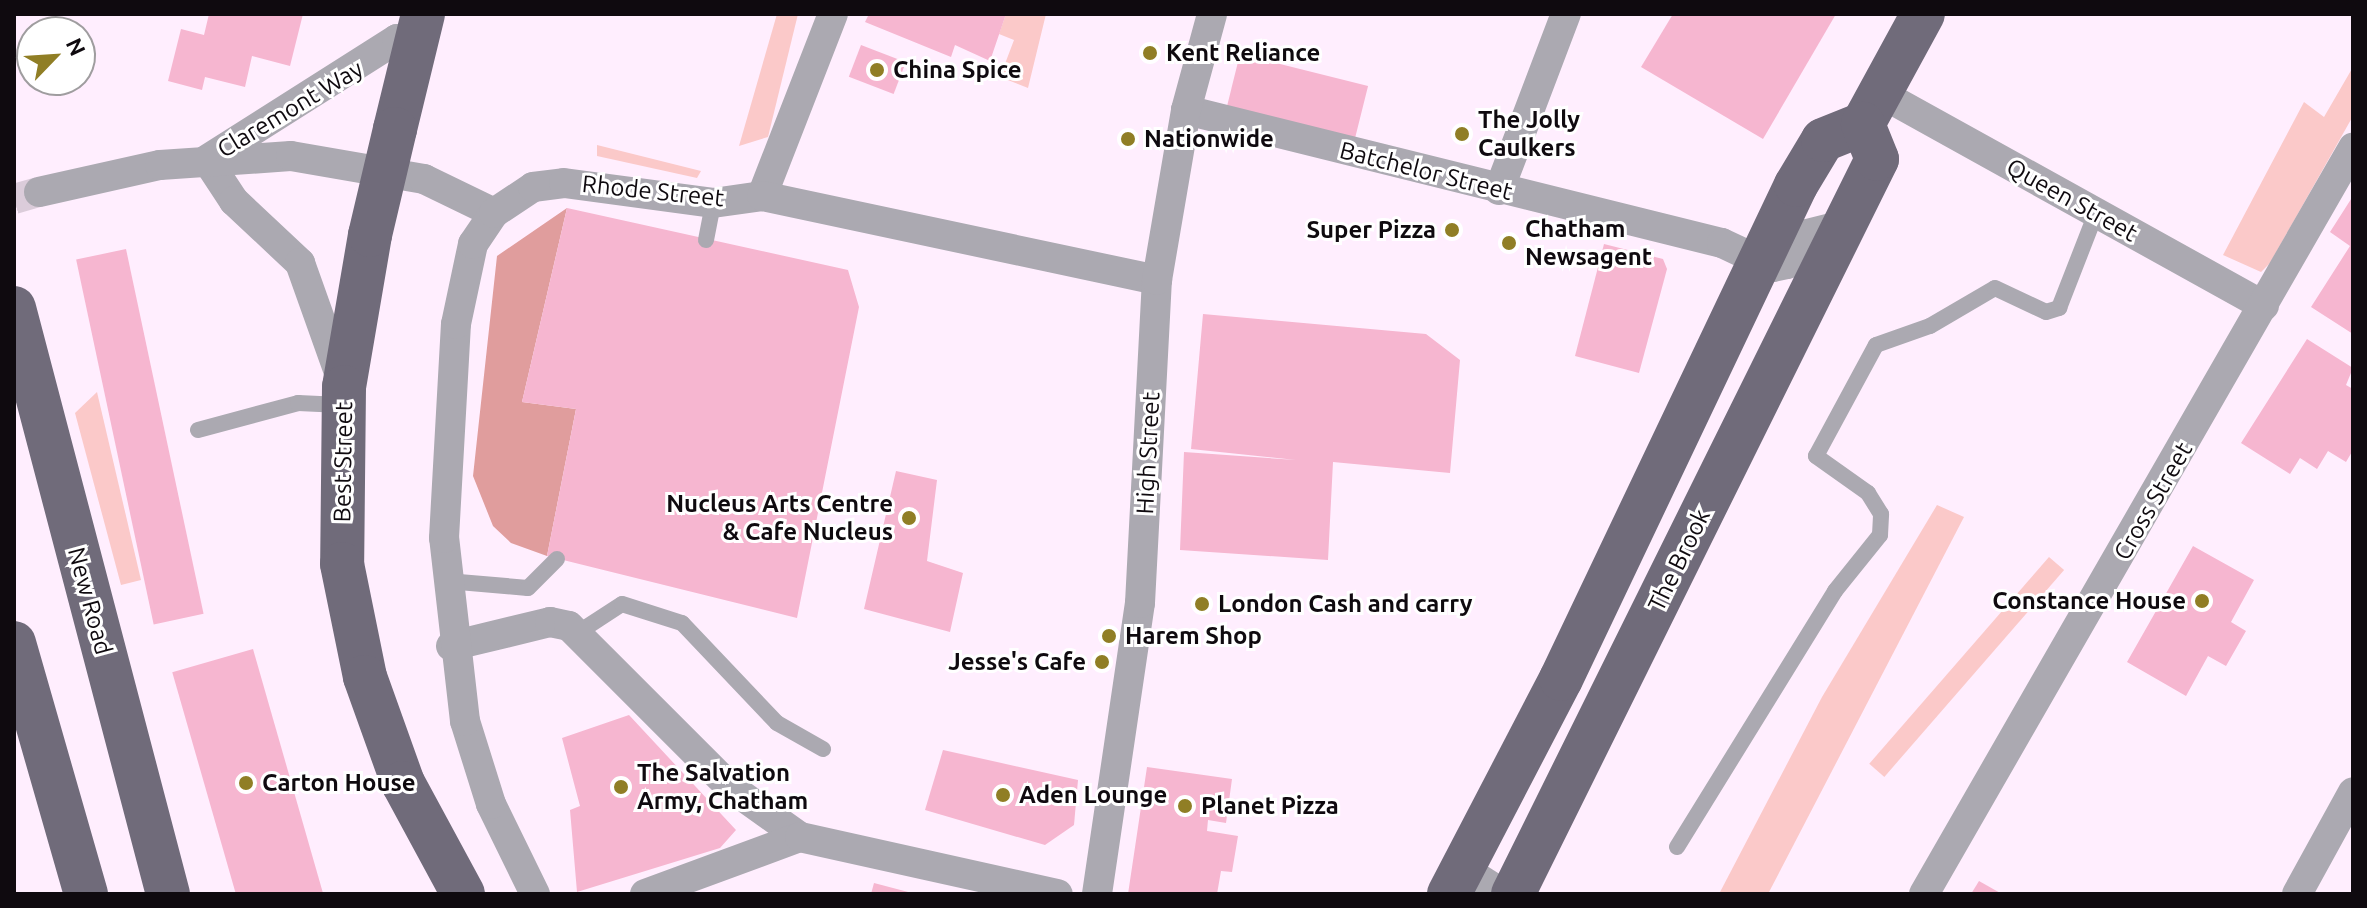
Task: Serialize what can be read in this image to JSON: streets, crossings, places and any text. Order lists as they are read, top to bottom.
{
  "streets": {
    "main road": ["Best Street", "The Brook", "New Road"],
    "street": [
      "Claremont Way",
      "Batchelor Street",
      "Rhode Street",
      "Queen Street",
      "High Street",
      "Cross Street"
    ]
  },
  "crossings": [
    ["Claremont Way", "Best Street"],
    ["Batchelor Street", "High Street"],
    ["Rhode Street", "High Street"],
    ["Queen Street", "Cross Street"],
    ["Queen Street", "The Brook"]
  ],
  "places": [
    "Kent Reliance",
    "China Spice",
    "The Jolly Caulkers",
    "Nationwide",
    "Super Pizza",
    "Chatham Newsagent",
    "Nucleus Arts Centre & Cafe Nucleus",
    "Constance House",
    "London Cash and carry",
    "Harem Shop",
    "Jesse's Cafe",
    "Carton House",
    "The Salvation Army, Chatham",
    "Aden Lounge",
    "Planet Pizza"
  ],
  "north": "top right"
}
